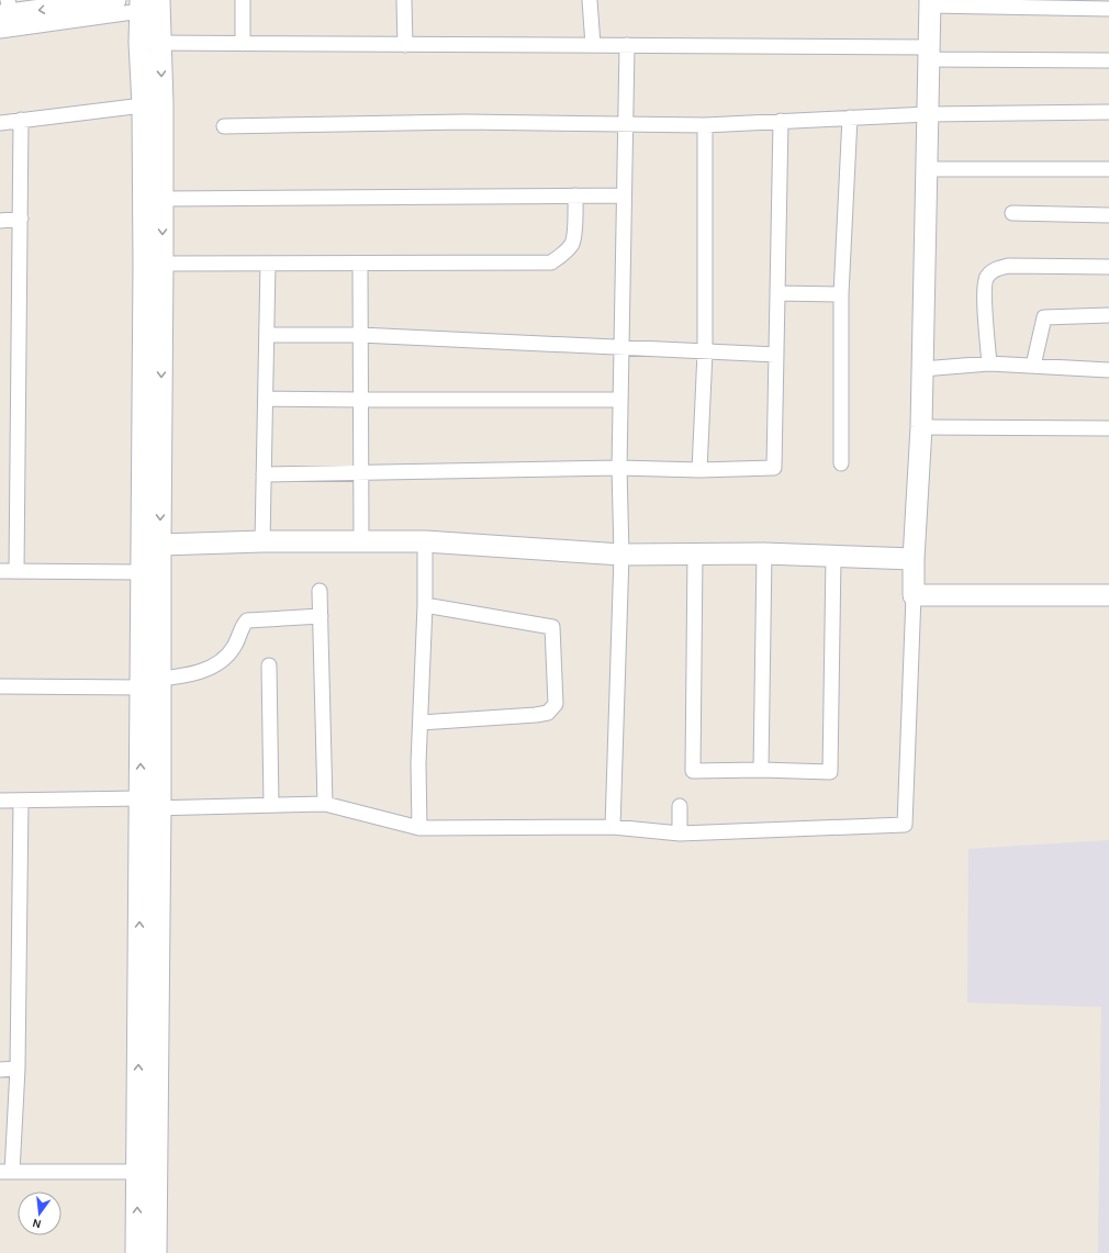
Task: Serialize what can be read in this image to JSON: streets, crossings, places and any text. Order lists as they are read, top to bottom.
{
  "north": "bottom"
}
